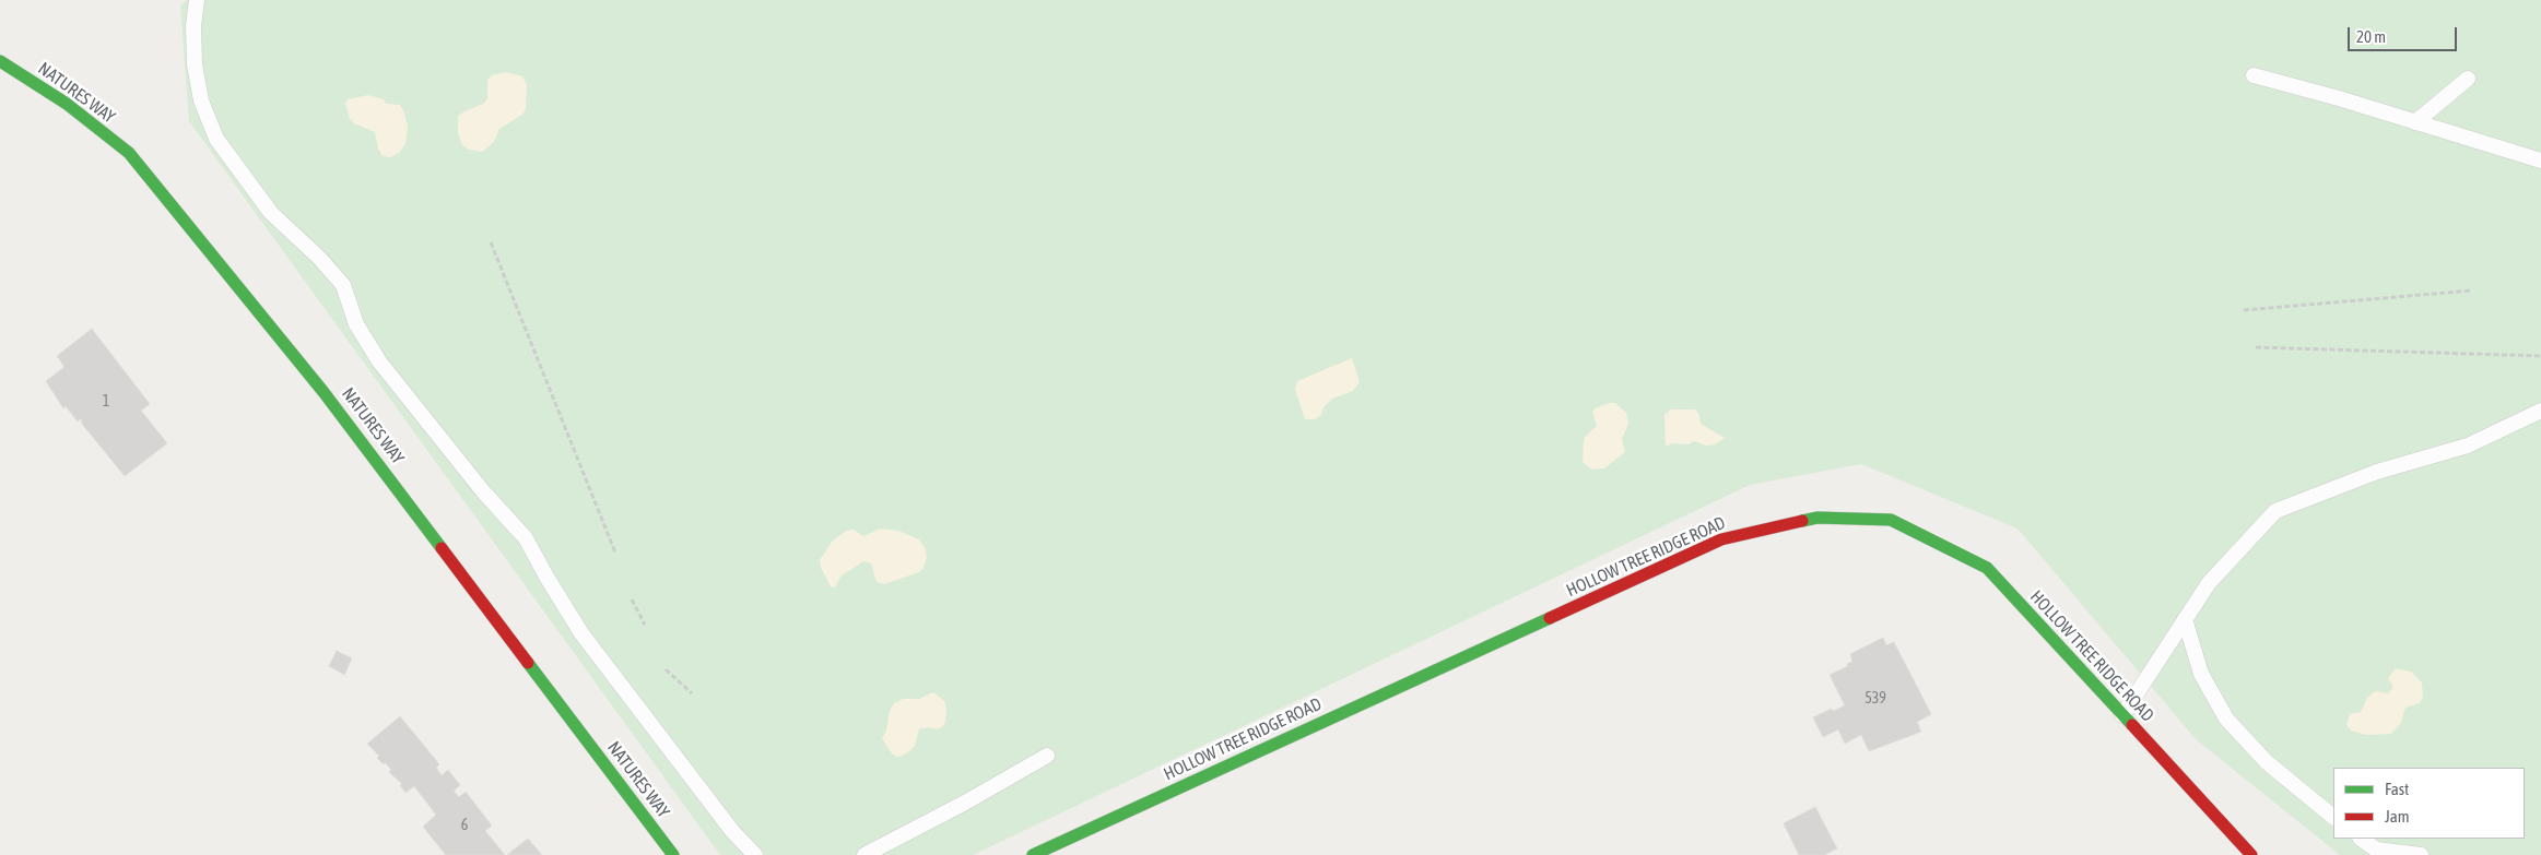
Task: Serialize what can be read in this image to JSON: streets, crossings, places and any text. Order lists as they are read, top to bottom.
{
  "streets": {
    "street": ["NATURES WAY", "HOLLOW TREE RIDGE ROAD"]
  },
  "house_numbers": ["1", "539", "6"],
  "legend": ["Fast", "Jam"],
  "scale_bar": "20 m"
}
